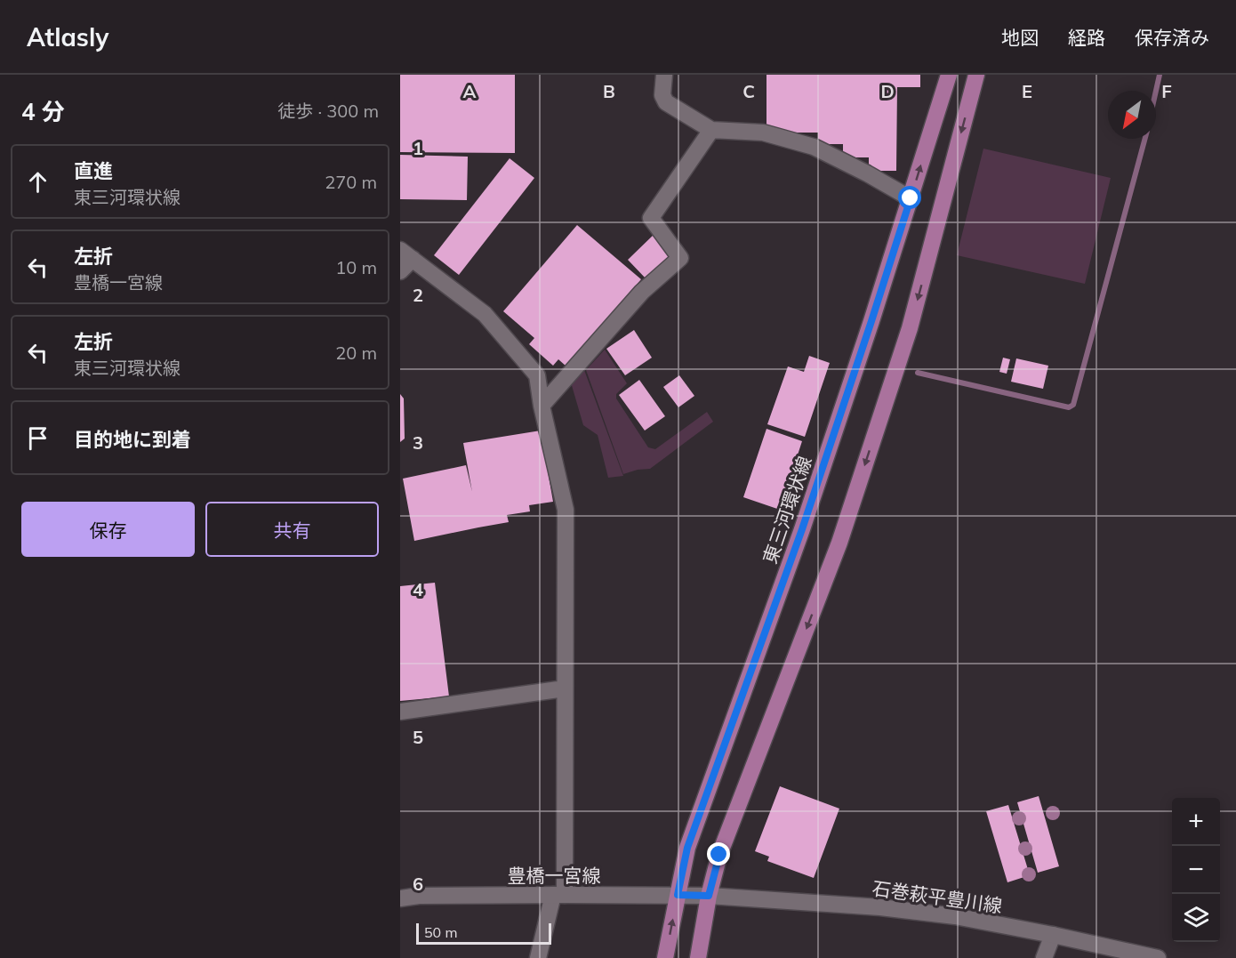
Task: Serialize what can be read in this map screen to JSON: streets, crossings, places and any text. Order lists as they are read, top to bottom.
{
  "streets": {
    "main road": ["東三河環状線"],
    "street": ["豊橋一宮線", "石巻萩平豊川線"]
  },
  "crossings": [
    ["東三河環状線", "豊橋一宮線"],
    ["豊橋一宮線", "石巻萩平豊川線"]
  ],
  "scale_bar": "50 m",
  "north": "bottom left",
  "page": {
    "header": "Atlasly",
    "nav": ["地図", "経路", "保存済み"],
    "heading": ["4 分", "徒歩 · 300 m"],
    "list": [
      ["直進", "東三河環状線", "270 m"],
      ["左折", "豊橋一宮線", "10 m"],
      ["左折", "東三河環状線", "20 m"],
      "目的地に到着"
    ],
    "buttons": ["保存", "共有"],
    "map_buttons": ["+", "−"],
    "scale": "50 m"
  },
  "grid": {
    "columns": [
      "A",
      "B",
      "C",
      "D",
      "E",
      "F"
    ],
    "rows": [
      "1",
      "2",
      "3",
      "4",
      "5",
      "6"
    ]
  }
}
